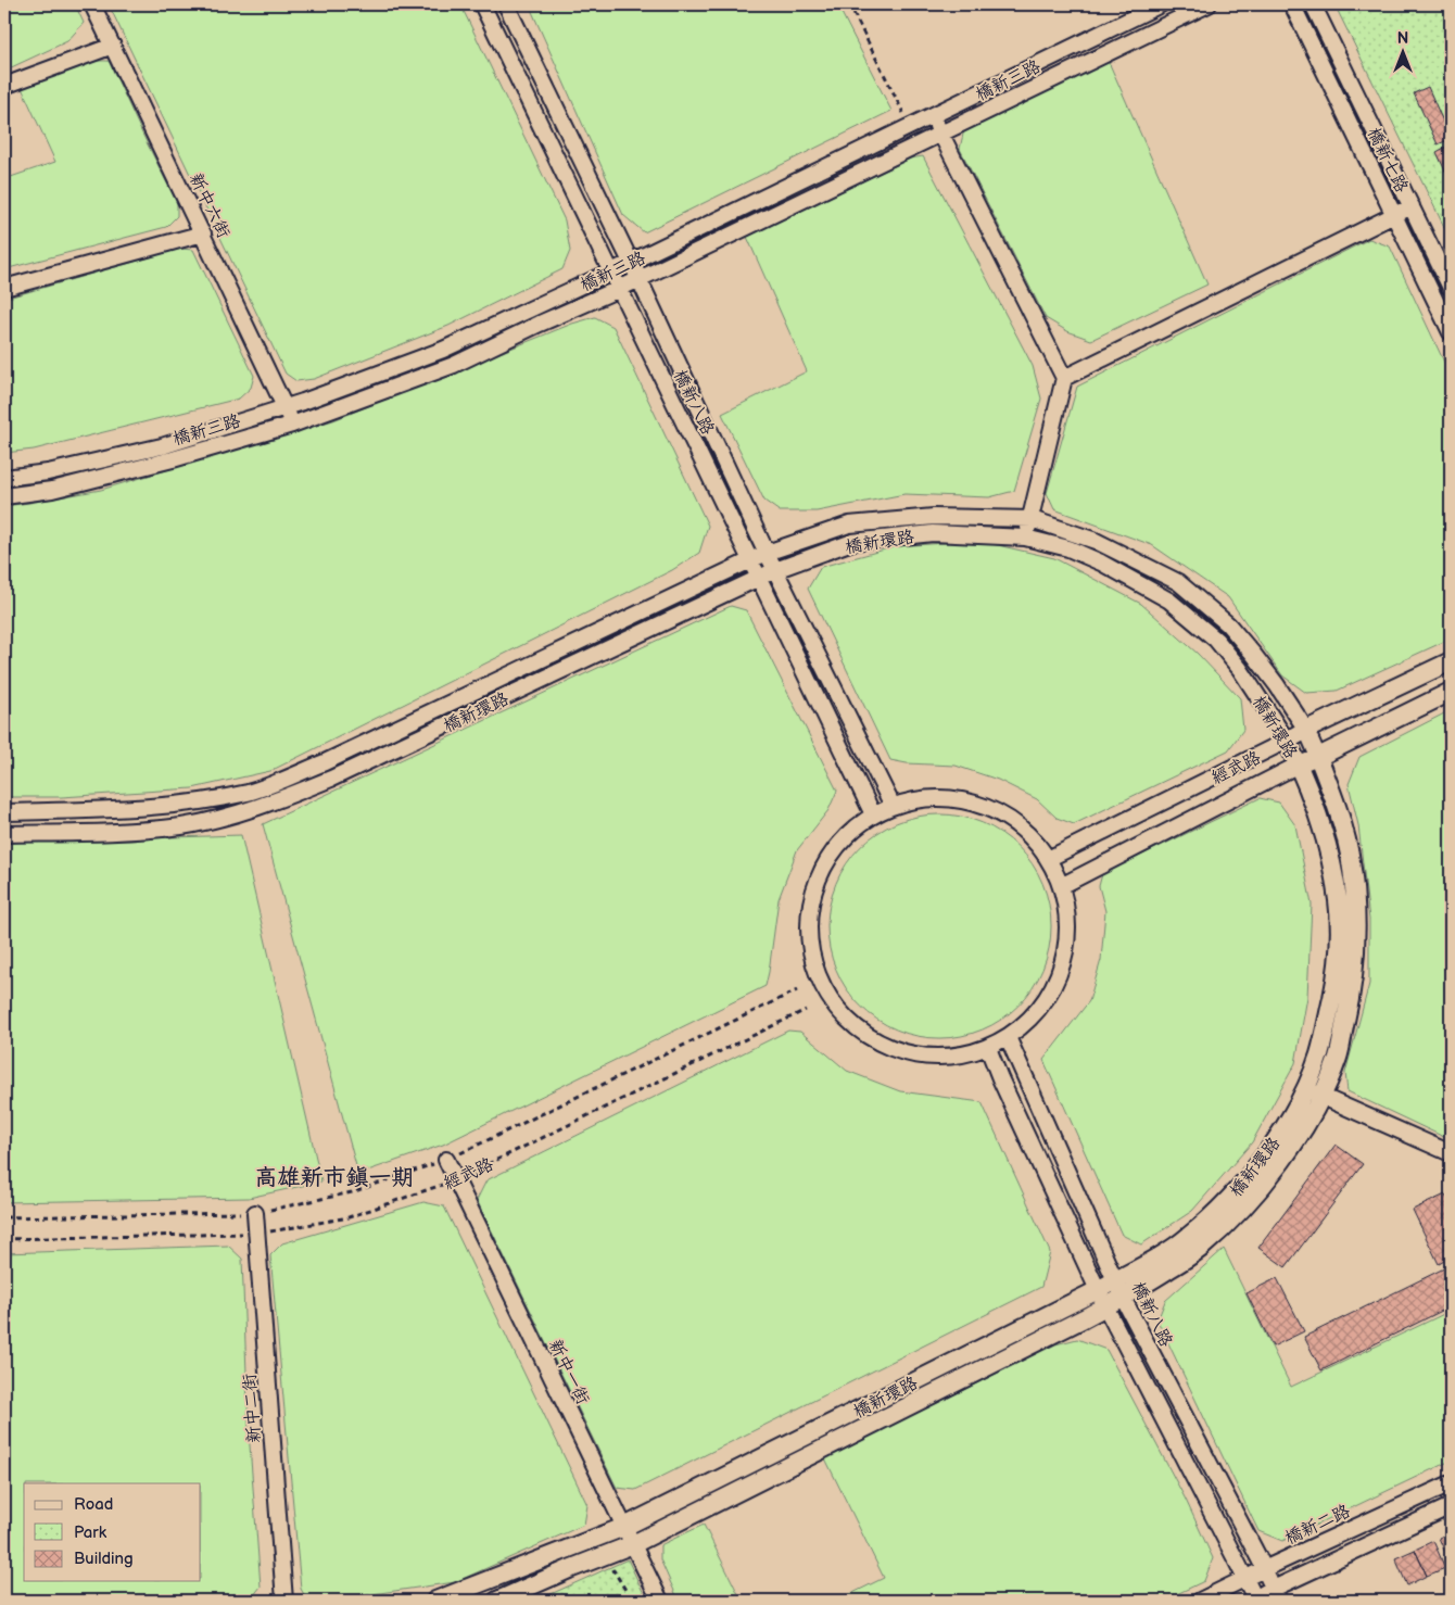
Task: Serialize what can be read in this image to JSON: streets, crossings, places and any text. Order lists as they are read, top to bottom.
{
  "streets": {
    "street": [
      "橋新三路",
      "橋新七路",
      "新中六街",
      "橋新八路",
      "橋新環路",
      "經武路",
      "新中一街",
      "新中二街",
      "橋新二路"
    ]
  },
  "crossings": [
    ["橋新三路", "新中六街"],
    ["橋新三路", "橋新八路"],
    ["橋新八路", "橋新環路"],
    ["橋新八路", "橋新二路"],
    ["橋新環路", "經武路"],
    ["橋新環路", "新中一街"],
    ["經武路", "新中一街"],
    ["經武路", "新中二街"]
  ],
  "districts": ["高雄新市鎮一期"],
  "legend": ["Road", "Park", "Building"],
  "north": "top"
}
